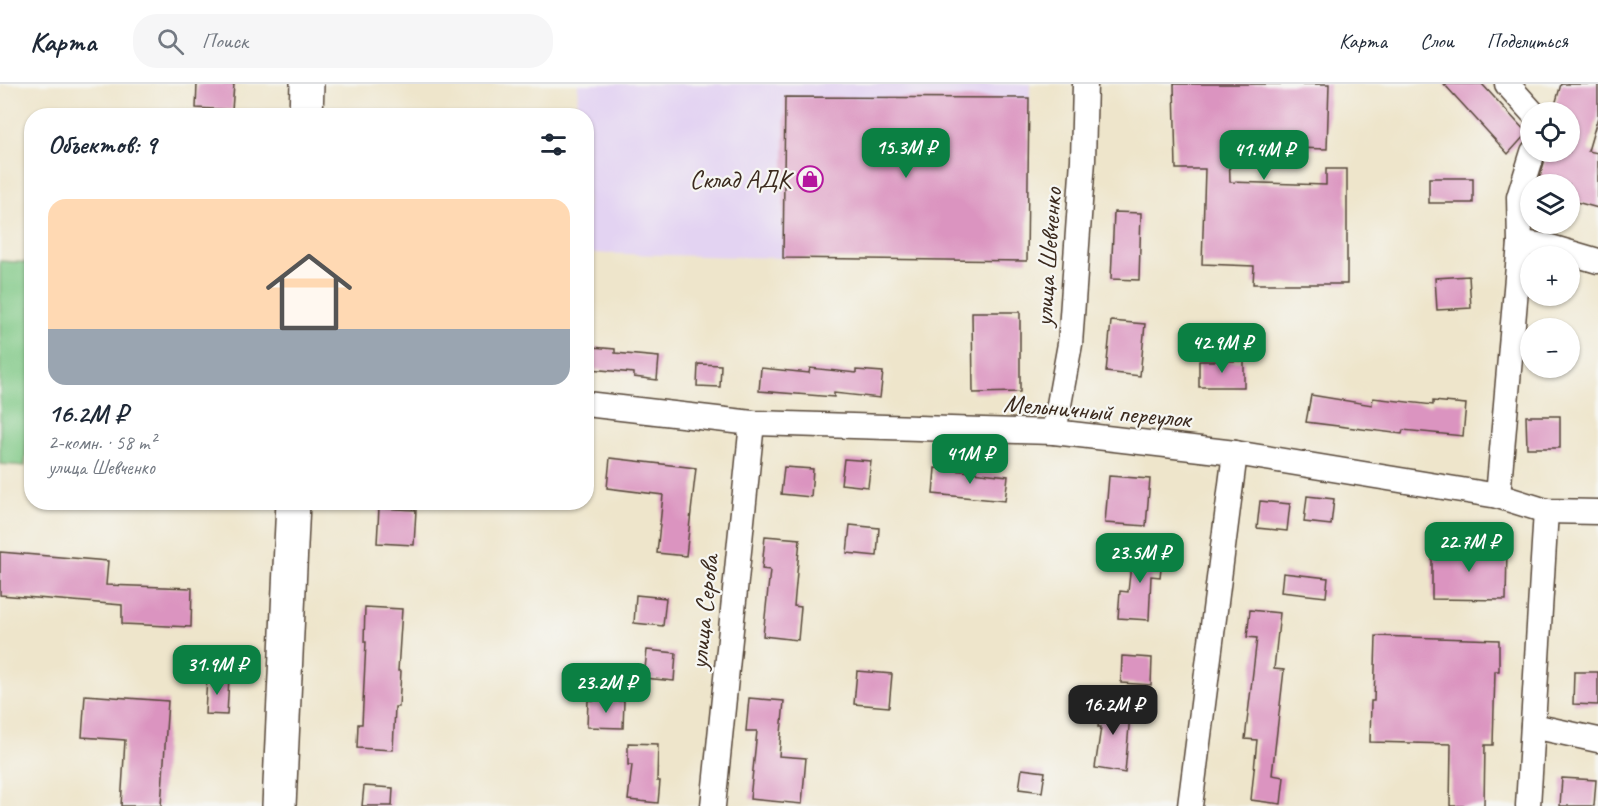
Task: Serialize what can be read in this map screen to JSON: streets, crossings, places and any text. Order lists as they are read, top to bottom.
{
  "streets": {
    "street": ["улица Шевченко", "Мельничный переулок", "улица Серова"]
  },
  "crossings": [
    ["улица Шевченко", "Мельничный переулок"],
    ["Мельничный переулок", "улица Серова"]
  ],
  "places": {
    "shop": ["Склад АДК"]
  },
  "page": {
    "header": "Карта",
    "search": "Поиск",
    "nav": ["Карта", "Слои", "Поделиться"],
    "map_buttons": ["+", "−"],
    "heading": "Объектов: 9",
    "price": [
      "15.3M ₽",
      "41.4M ₽",
      "42.9M ₽",
      "41M ₽",
      "22.7M ₽",
      "23.5M ₽",
      "31.9M ₽",
      "23.2M ₽",
      "16.2M ₽"
    ],
    "list": [
      {
        "name": "16.2M ₽",
        "note": "2-комн. · 58 m² · улица Шевченко"
      }
    ]
  }
}
